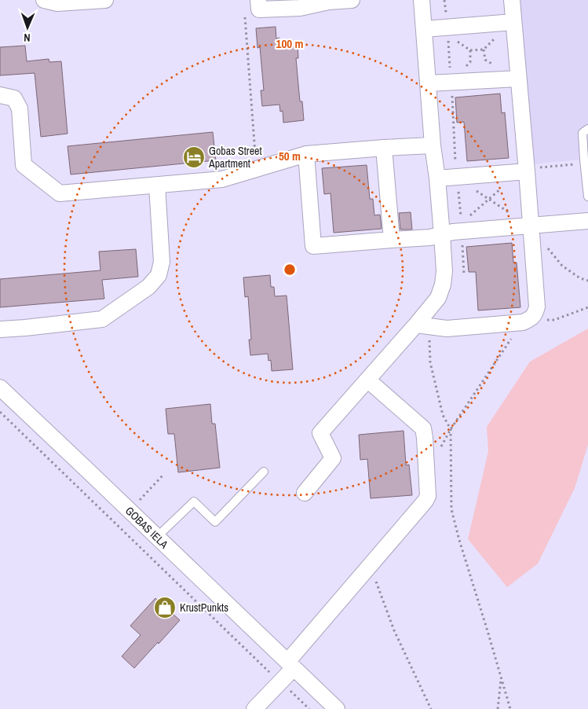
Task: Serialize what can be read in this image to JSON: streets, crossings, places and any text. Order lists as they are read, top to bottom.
{
  "streets": {
    "street": ["GOBAS IELA"]
  },
  "places": {
    "hotel": ["Gobas Street Apartment"],
    "shop": ["KrustPunkts"]
  },
  "north": "bottom",
  "rings": ["100 m", "50 m"]
}
